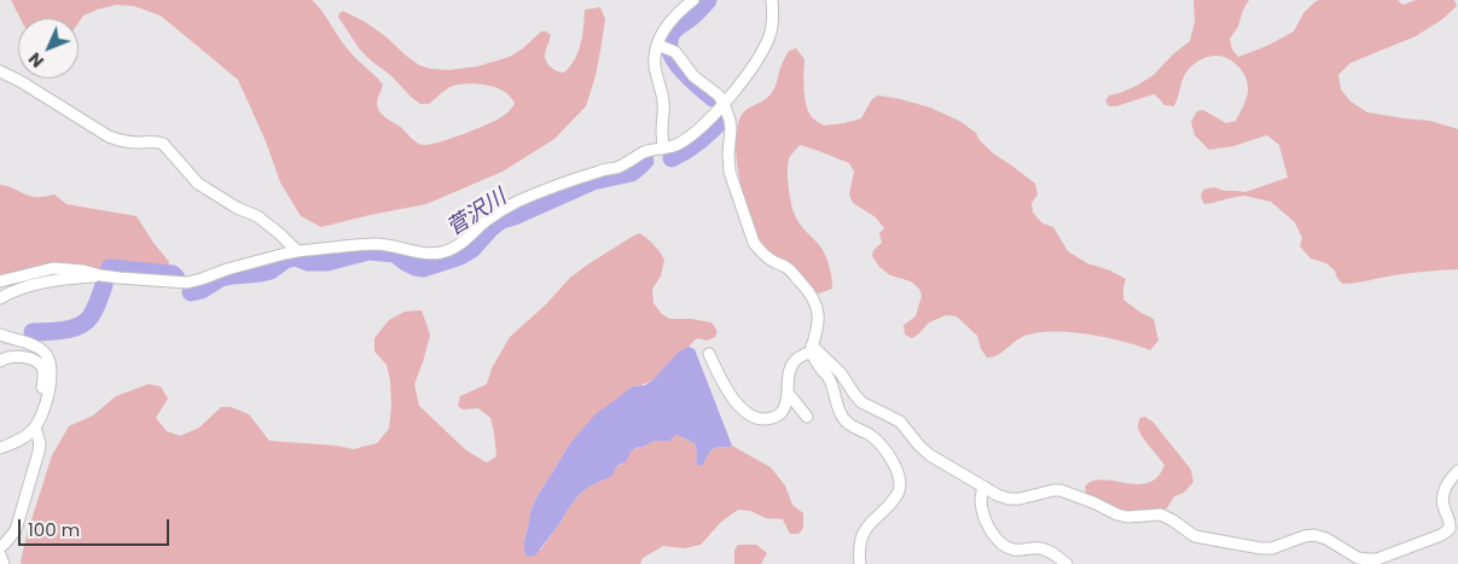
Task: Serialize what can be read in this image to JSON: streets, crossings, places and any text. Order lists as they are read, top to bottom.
{
  "water": ["菅沢川"],
  "scale_bar": "100 m",
  "north": "bottom left"
}
